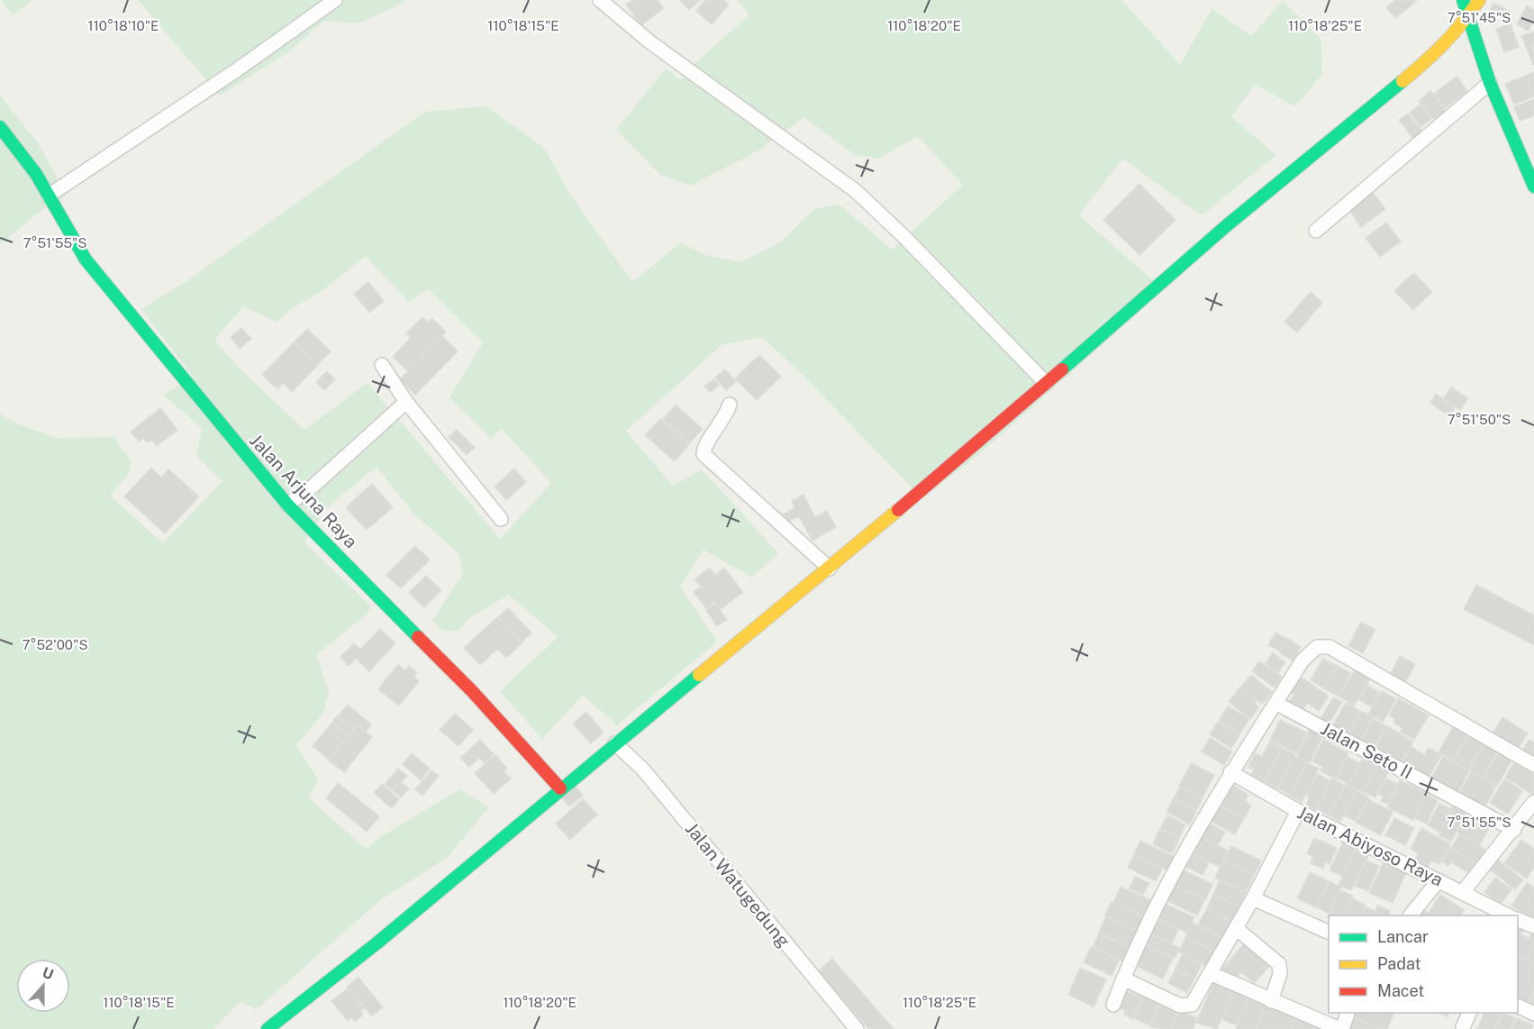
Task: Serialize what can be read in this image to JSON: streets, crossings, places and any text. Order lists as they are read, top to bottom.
{
  "streets": {
    "street": [
      "Jalan Arjuna Raya",
      "Jalan Seto II",
      "Jalan Abiyoso Raya",
      "Jalan Watugedung"
    ]
  },
  "legend": ["Lancar", "Padat", "Macet"],
  "north": "top",
  "coordinates": [
    "7°51'45\"S",
    "110°18'10\"E",
    "110°18'15\"E",
    "110°18'20\"E",
    "110°18'25\"E",
    "7°51'55\"S",
    "7°51'50\"S",
    "7°52'00\"S"
  ]
}
